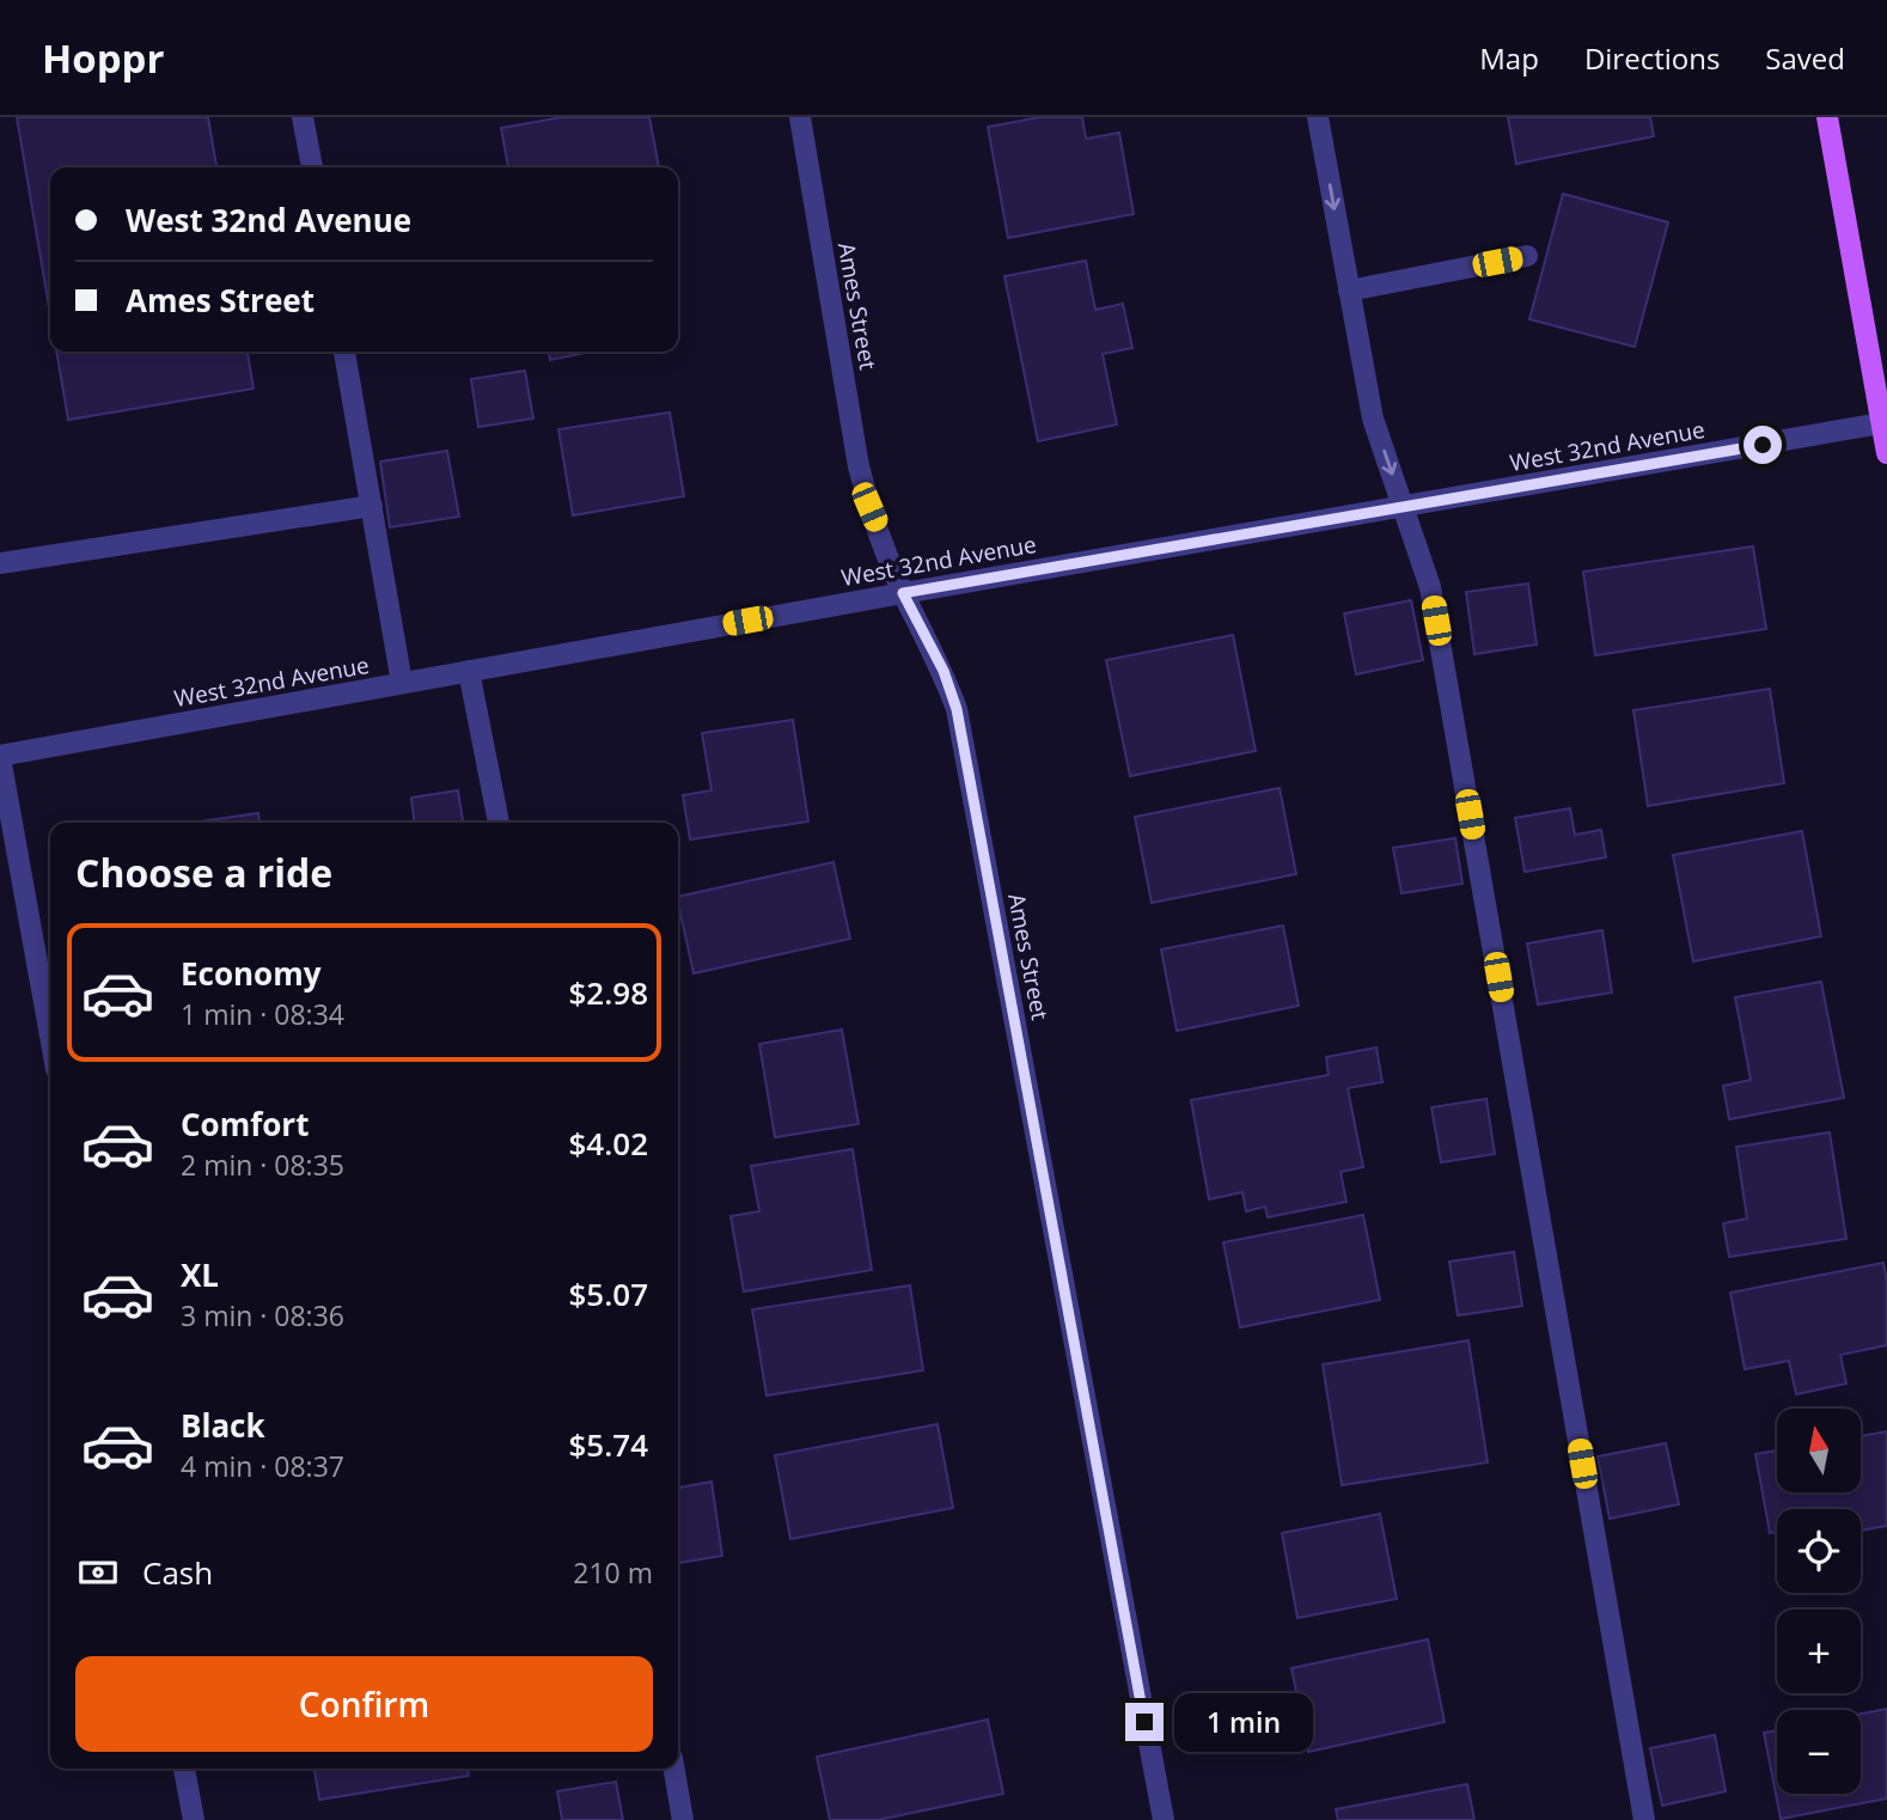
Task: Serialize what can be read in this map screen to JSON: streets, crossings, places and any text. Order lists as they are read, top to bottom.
{
  "streets": {
    "street": ["Ames Street", "West 32nd Avenue"]
  },
  "crossings": [
    ["Ames Street", "West 32nd Avenue"]
  ],
  "north": "top",
  "page": {
    "header": "Hoppr",
    "nav": ["Map", "Directions", "Saved"],
    "banner": ["West 32nd Avenue", "Ames Street"],
    "heading": "Choose a ride",
    "list": [
      {
        "name": "Economy",
        "note": "1 min · 08:34",
        "value": "$2.98"
      },
      {
        "name": "Comfort",
        "note": "2 min · 08:35",
        "value": "$4.02"
      },
      {
        "name": "XL",
        "note": "3 min · 08:36",
        "value": "$5.07"
      },
      {
        "name": "Black",
        "note": "4 min · 08:37",
        "value": "$5.74"
      }
    ],
    "map_buttons": ["+", "−"],
    "pay": ["Cash", "210 m"],
    "buttons": "Confirm",
    "bubble": "1 min"
  }
}
